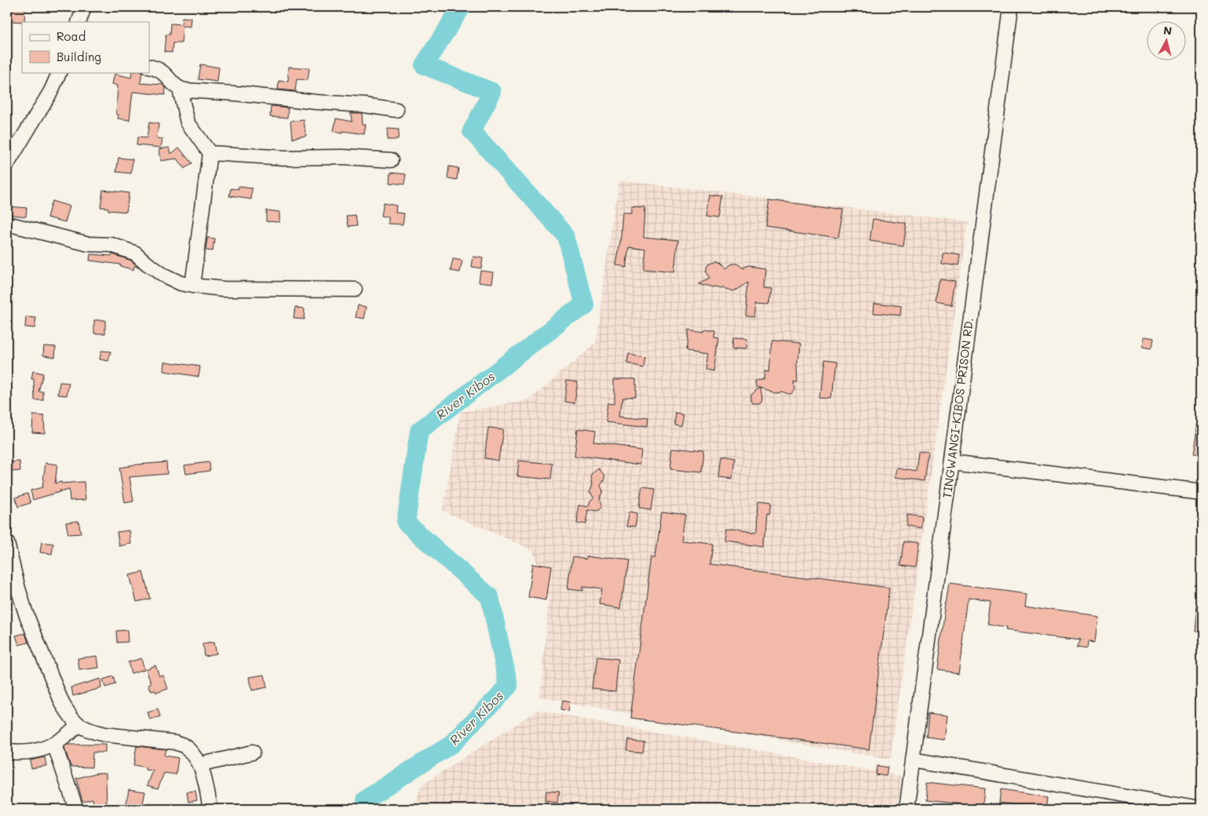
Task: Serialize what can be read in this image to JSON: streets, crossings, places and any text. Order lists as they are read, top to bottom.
{
  "streets": {
    "street": ["TINGWANGI-KIBOS PRISON RD."]
  },
  "water": ["River Kibos"],
  "legend": ["Road", "Building"],
  "north": "top"
}
